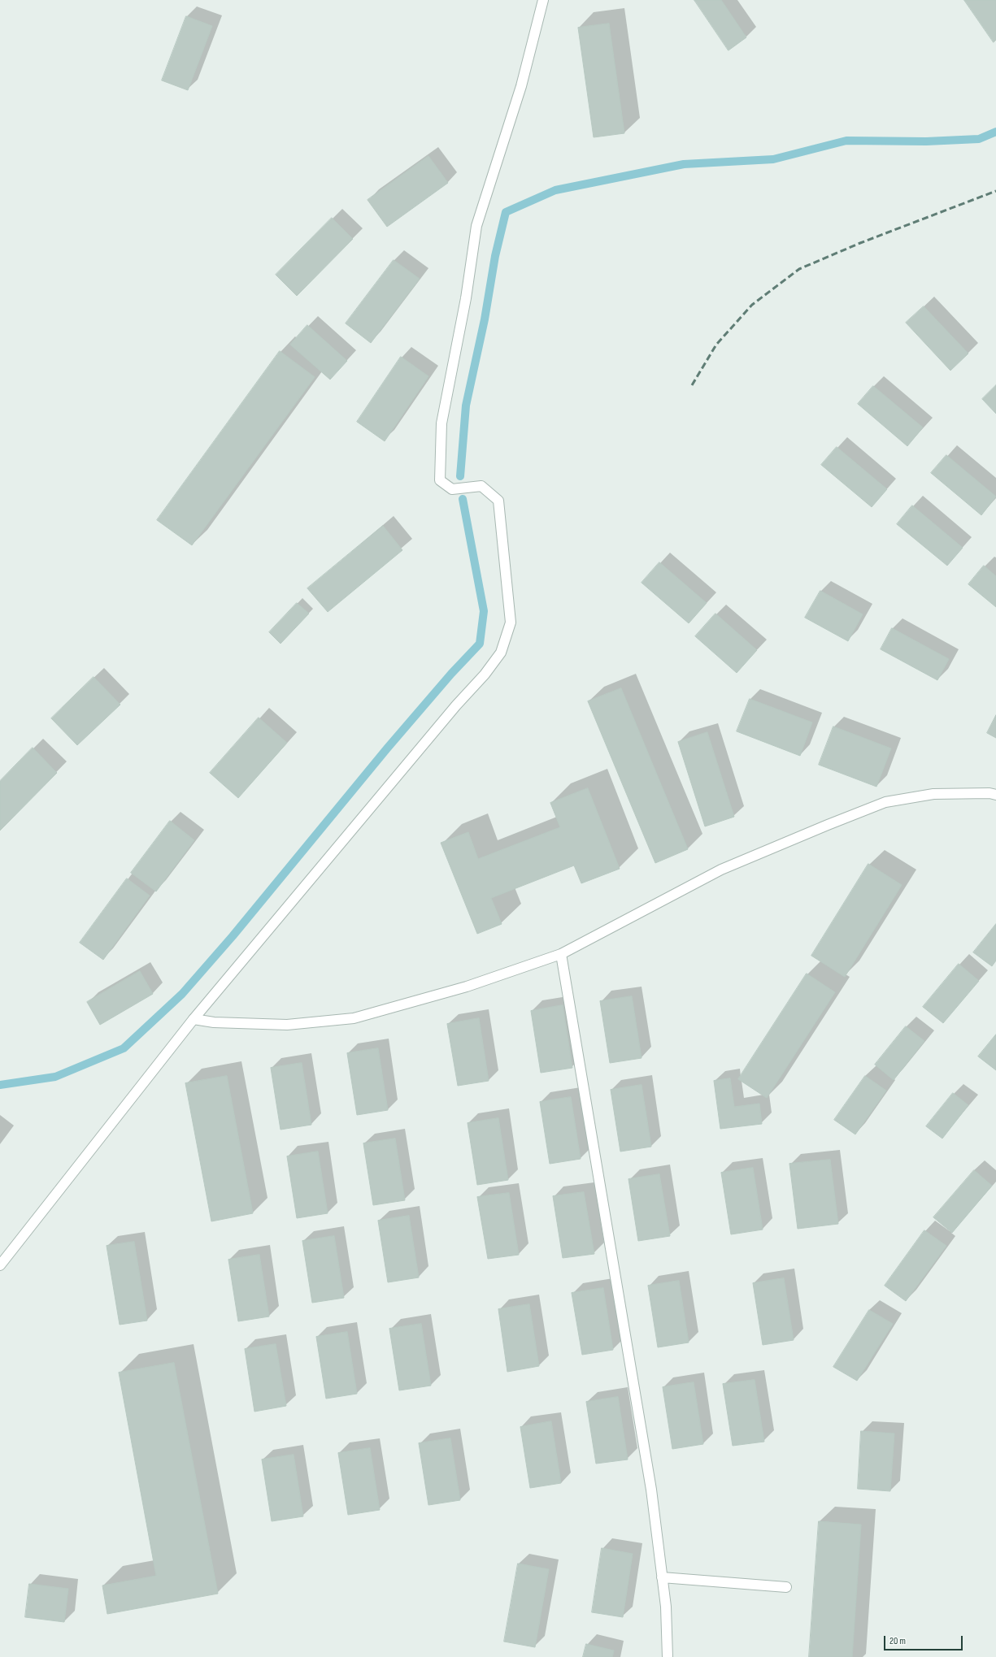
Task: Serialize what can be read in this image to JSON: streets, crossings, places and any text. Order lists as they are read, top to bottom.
{
  "scale_bar": "20 m"
}
